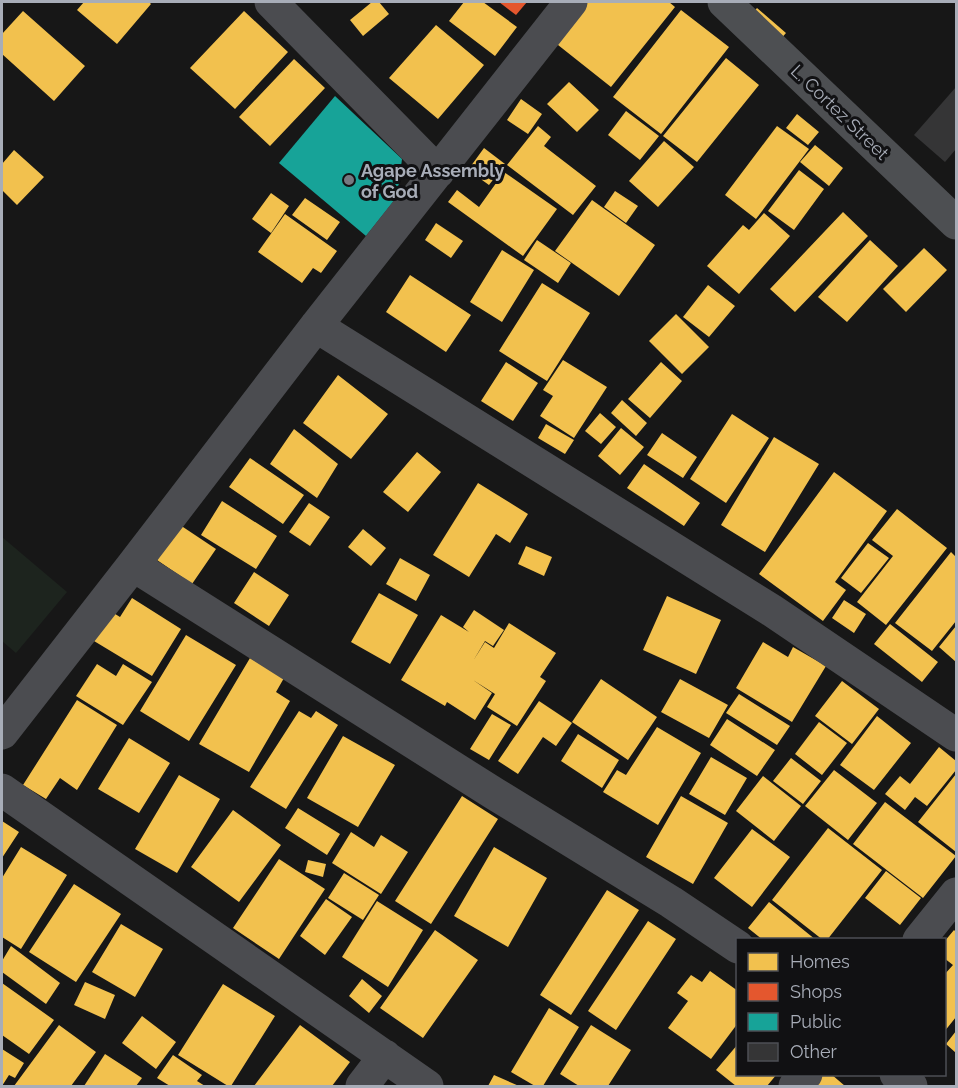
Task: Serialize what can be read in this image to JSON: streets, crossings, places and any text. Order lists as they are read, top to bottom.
{
  "streets": {
    "main road": ["L. Cortez Street"]
  },
  "places": ["Agape Assembly of God"],
  "legend": [
    "Homes",
    "Shops",
    "Public",
    "Other"
  ]
}
